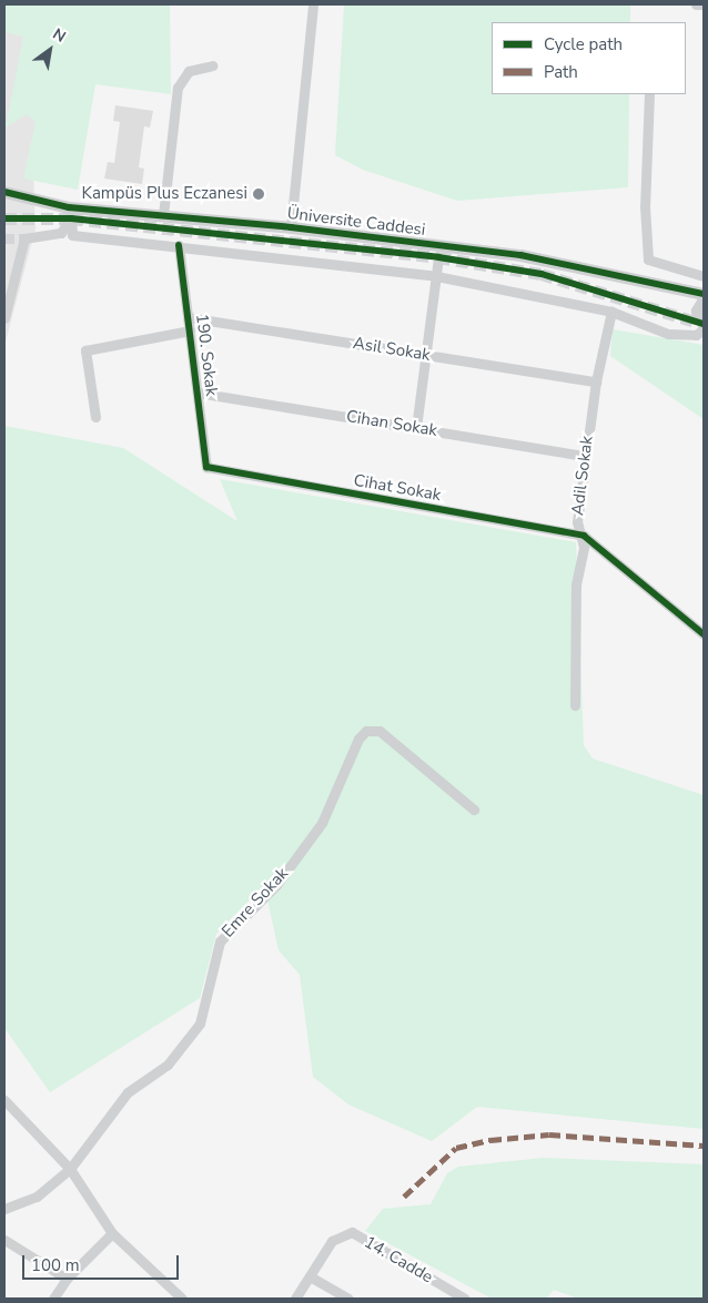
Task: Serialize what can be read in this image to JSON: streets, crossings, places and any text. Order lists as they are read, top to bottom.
{
  "streets": {
    "street": [
      "Üniversite Caddesi",
      "Asil Sokak",
      "190. Sokak",
      "Cihan Sokak",
      "Adil Sokak",
      "Cihat Sokak",
      "Emre Sokak",
      "14. Cadde"
    ]
  },
  "crossings": [
    ["Asil Sokak", "190. Sokak"],
    ["Asil Sokak", "Adil Sokak"],
    ["190. Sokak", "Cihan Sokak"],
    ["190. Sokak", "Cihat Sokak"],
    ["Cihan Sokak", "Adil Sokak"],
    ["Adil Sokak", "Cihat Sokak"]
  ],
  "places": ["Kampüs Plus Eczanesi"],
  "legend": ["Cycle path", "Path"],
  "scale_bar": "100 m",
  "north": "top right"
}
